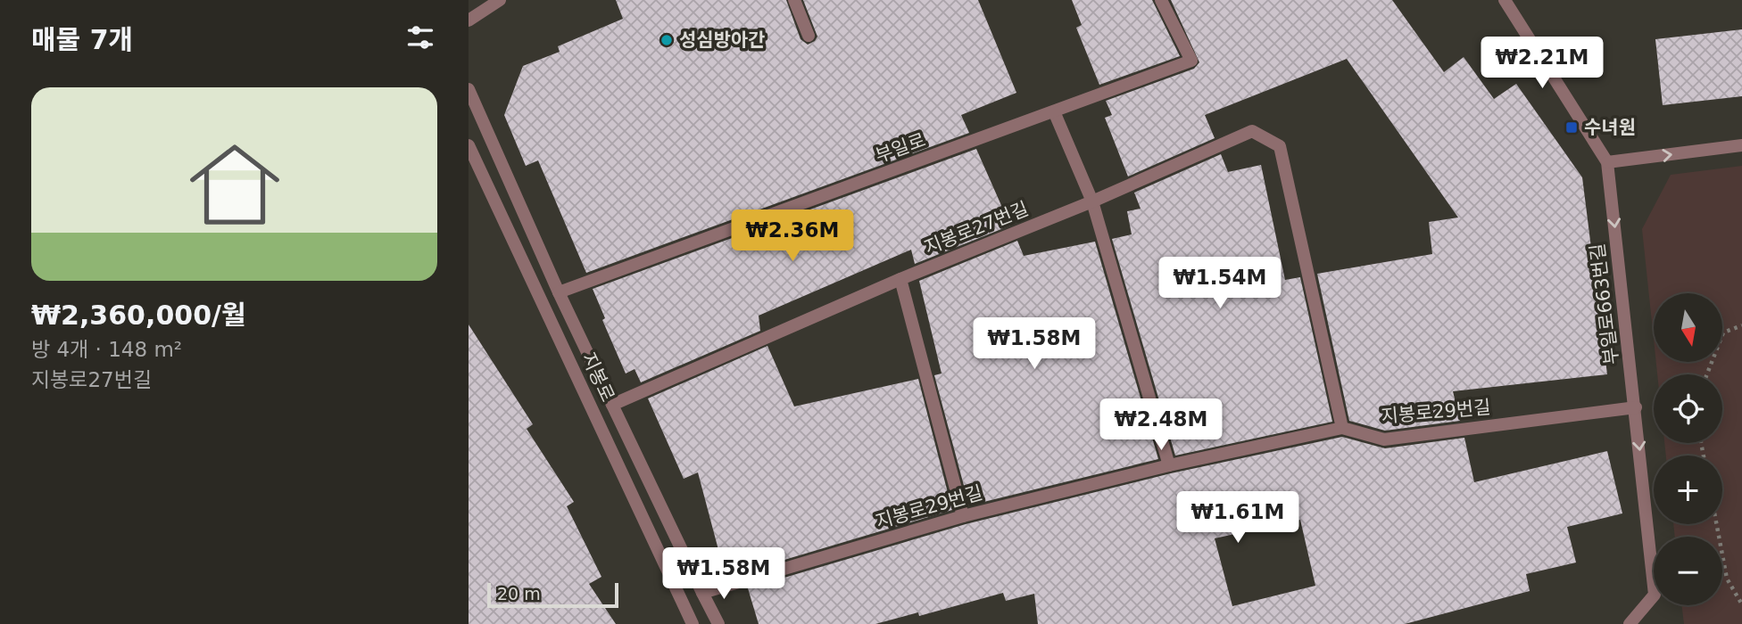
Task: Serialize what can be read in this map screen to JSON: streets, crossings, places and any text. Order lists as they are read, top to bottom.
{
  "streets": {
    "street": [
      "부일로",
      "지봉로27번길",
      "부일로663번길",
      "지봉로",
      "지봉로29번길"
    ]
  },
  "crossings": [
    ["지봉로27번길", "지봉로29번길"],
    ["부일로663번길", "지봉로29번길"]
  ],
  "one_way": ["부일로663번길"],
  "places": {
    "other": ["성심방아간"],
    "transit": ["수녀원"]
  },
  "scale_bar": "20 m",
  "north": "bottom",
  "page": {
    "heading": "매물 7개",
    "price": [
      "₩2.21M",
      "₩2.36M",
      "₩1.54M",
      "₩1.58M",
      "₩2.48M",
      "₩1.61M",
      "₩1.58M"
    ],
    "list": [
      {
        "name": "₩2,360,000/월",
        "note": "방 4개 · 148 m² · 지봉로27번길"
      }
    ],
    "map_buttons": ["+", "−"],
    "scale": "20 m"
  }
}
